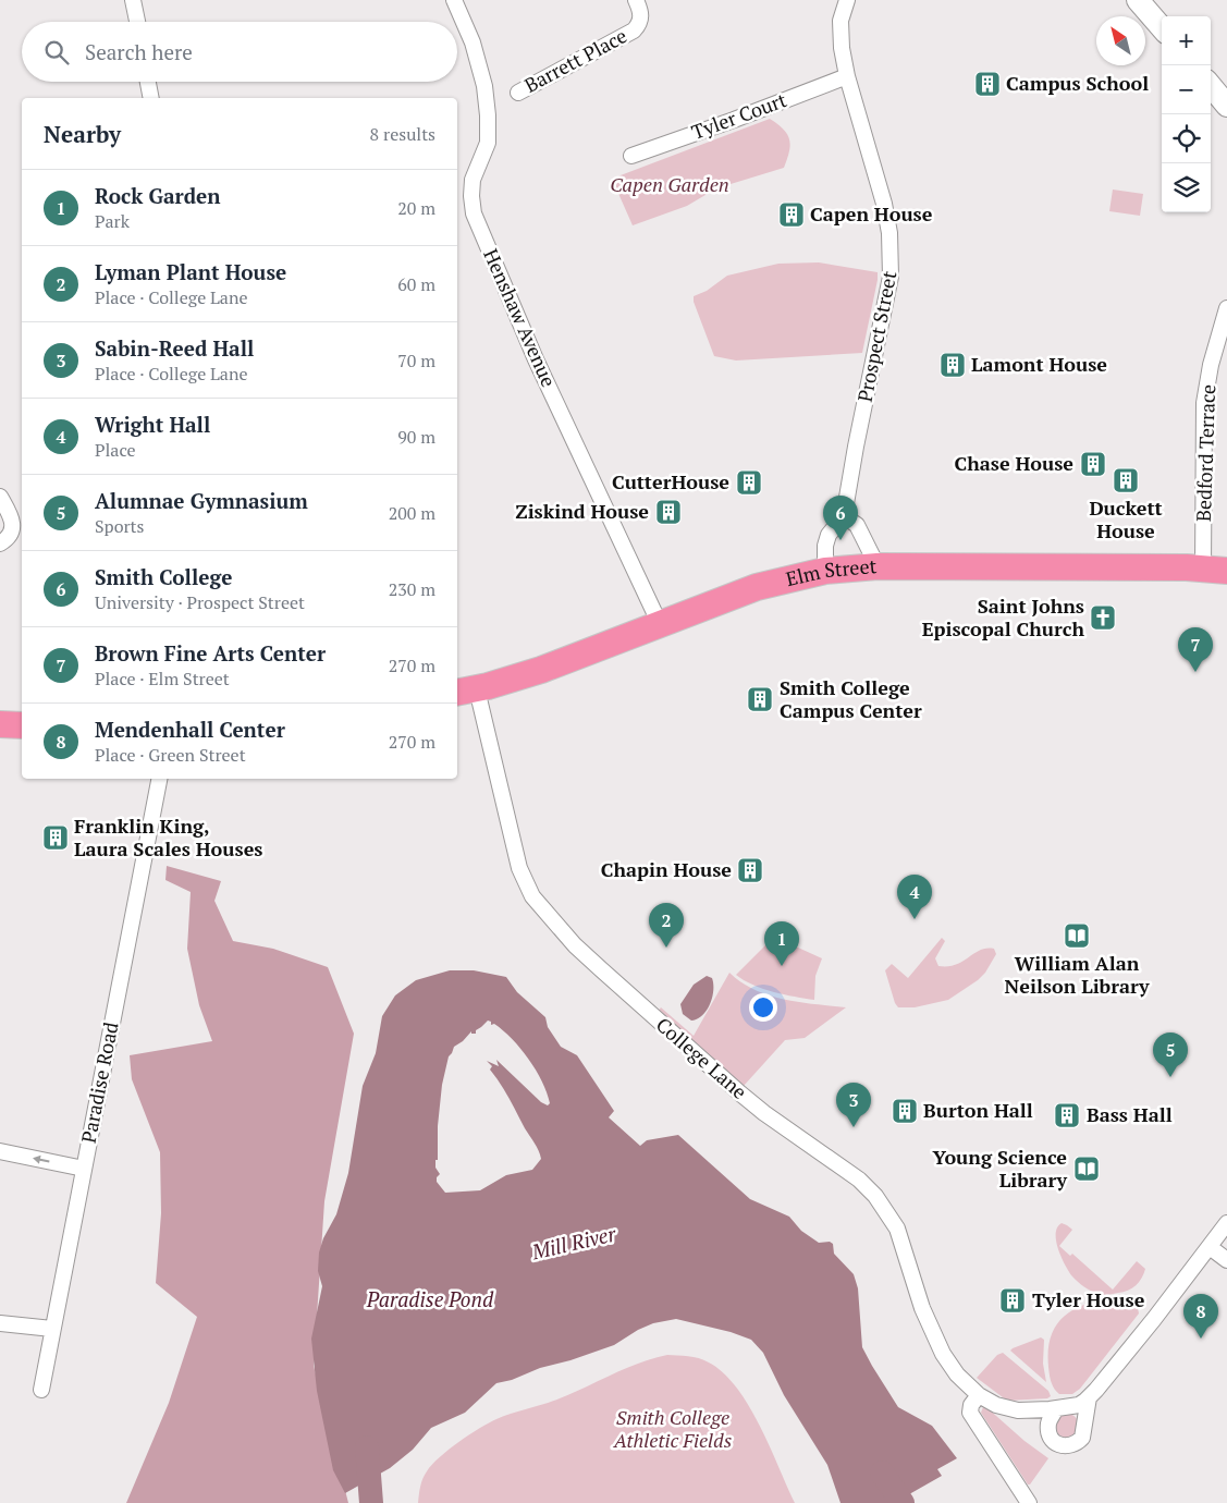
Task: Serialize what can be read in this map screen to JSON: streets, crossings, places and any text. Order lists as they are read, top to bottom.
{
  "streets": {
    "highway": ["Elm Street"],
    "street": [
      "Barrett Place",
      "Tyler Court",
      "Henshaw Avenue",
      "Prospect Street",
      "Bedford Terrace",
      "College Lane",
      "Paradise Road"
    ]
  },
  "crossings": [
    ["Tyler Court", "Prospect Street"],
    ["Henshaw Avenue", "Elm Street"],
    ["Prospect Street", "Elm Street"],
    ["Bedford Terrace", "Elm Street"],
    ["Elm Street", "College Lane"]
  ],
  "water": ["Mill River", "Paradise Pond"],
  "parks": ["Capen Garden", "Smith College Athletic Fields"],
  "places": {
    "building": [
      "Campus School",
      "Capen House",
      "Lamont House",
      "Chase House",
      "Duckett House",
      "CutterHouse",
      "Ziskind House",
      "Smith College Campus Center",
      "Franklin King, Laura Scales Houses",
      "Chapin House",
      "Burton Hall",
      "Bass Hall",
      "Tyler House"
    ],
    "church": ["Saint Johns Episcopal Church"],
    "library": ["William Alan Neilson Library", "Young Science Library"]
  },
  "north": "top left",
  "page": {
    "map_buttons": ["+", "−"],
    "search": "Search here",
    "heading": ["Nearby", "8 results"],
    "list": [
      {
        "mark": "1",
        "name": "Rock Garden",
        "note": "Park",
        "value": "20 m"
      },
      {
        "mark": "2",
        "name": "Lyman Plant House",
        "note": "Place · College Lane",
        "value": "60 m"
      },
      {
        "mark": "3",
        "name": "Sabin-Reed Hall",
        "note": "Place · College Lane",
        "value": "70 m"
      },
      {
        "mark": "4",
        "name": "Wright Hall",
        "note": "Place",
        "value": "90 m"
      },
      {
        "mark": "5",
        "name": "Alumnae Gymnasium",
        "note": "Sports",
        "value": "200 m"
      },
      {
        "mark": "6",
        "name": "Smith College",
        "note": "University · Prospect Street",
        "value": "230 m"
      },
      {
        "mark": "7",
        "name": "Brown Fine Arts Center",
        "note": "Place · Elm Street",
        "value": "270 m"
      },
      {
        "mark": "8",
        "name": "Mendenhall Center",
        "note": "Place · Green Street",
        "value": "270 m"
      }
    ],
    "pins": [
      "6",
      "7",
      "4",
      "2",
      "1",
      "5",
      "3",
      "8"
    ]
  }
}
